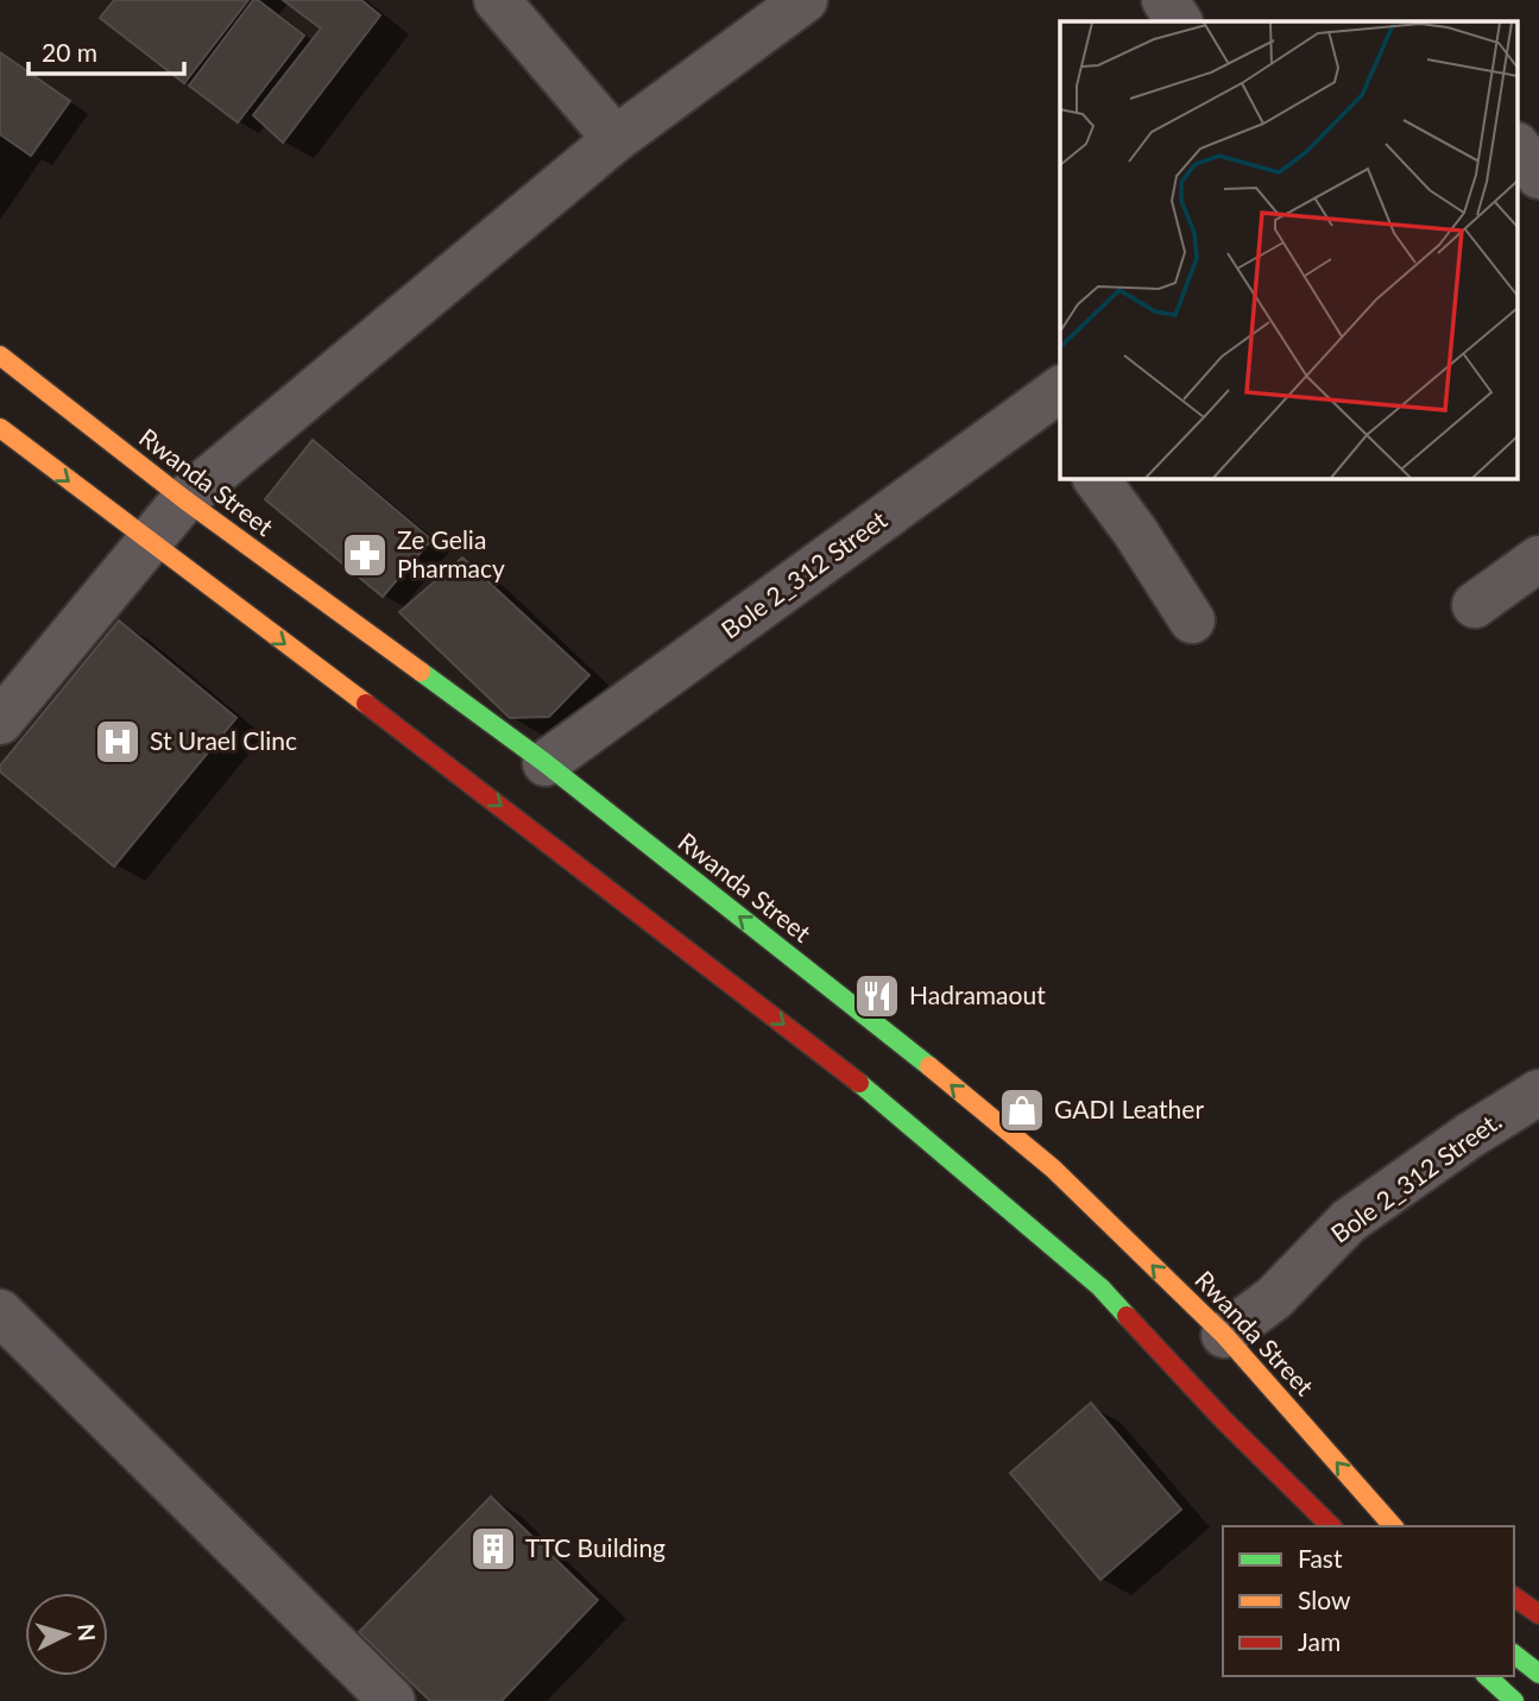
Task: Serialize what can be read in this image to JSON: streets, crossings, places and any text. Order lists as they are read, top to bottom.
{
  "streets": {
    "main road": ["Rwanda Street"],
    "street": ["Bole 2_312 Street", "Bole 2_312 Street."]
  },
  "crossings": [
    ["Rwanda Street", "Bole 2_312 Street"],
    ["Rwanda Street", "Bole 2_312 Street."]
  ],
  "places": {
    "pharmacy": ["Ze Gelia Pharmacy"],
    "hospital": ["St Urael Clinc"],
    "restaurant": ["Hadramaout"],
    "shop": ["GADI Leather"],
    "building": ["TTC Building"]
  },
  "legend": ["Fast", "Slow", "Jam"],
  "scale_bar": "20 m",
  "north": "right"
}
